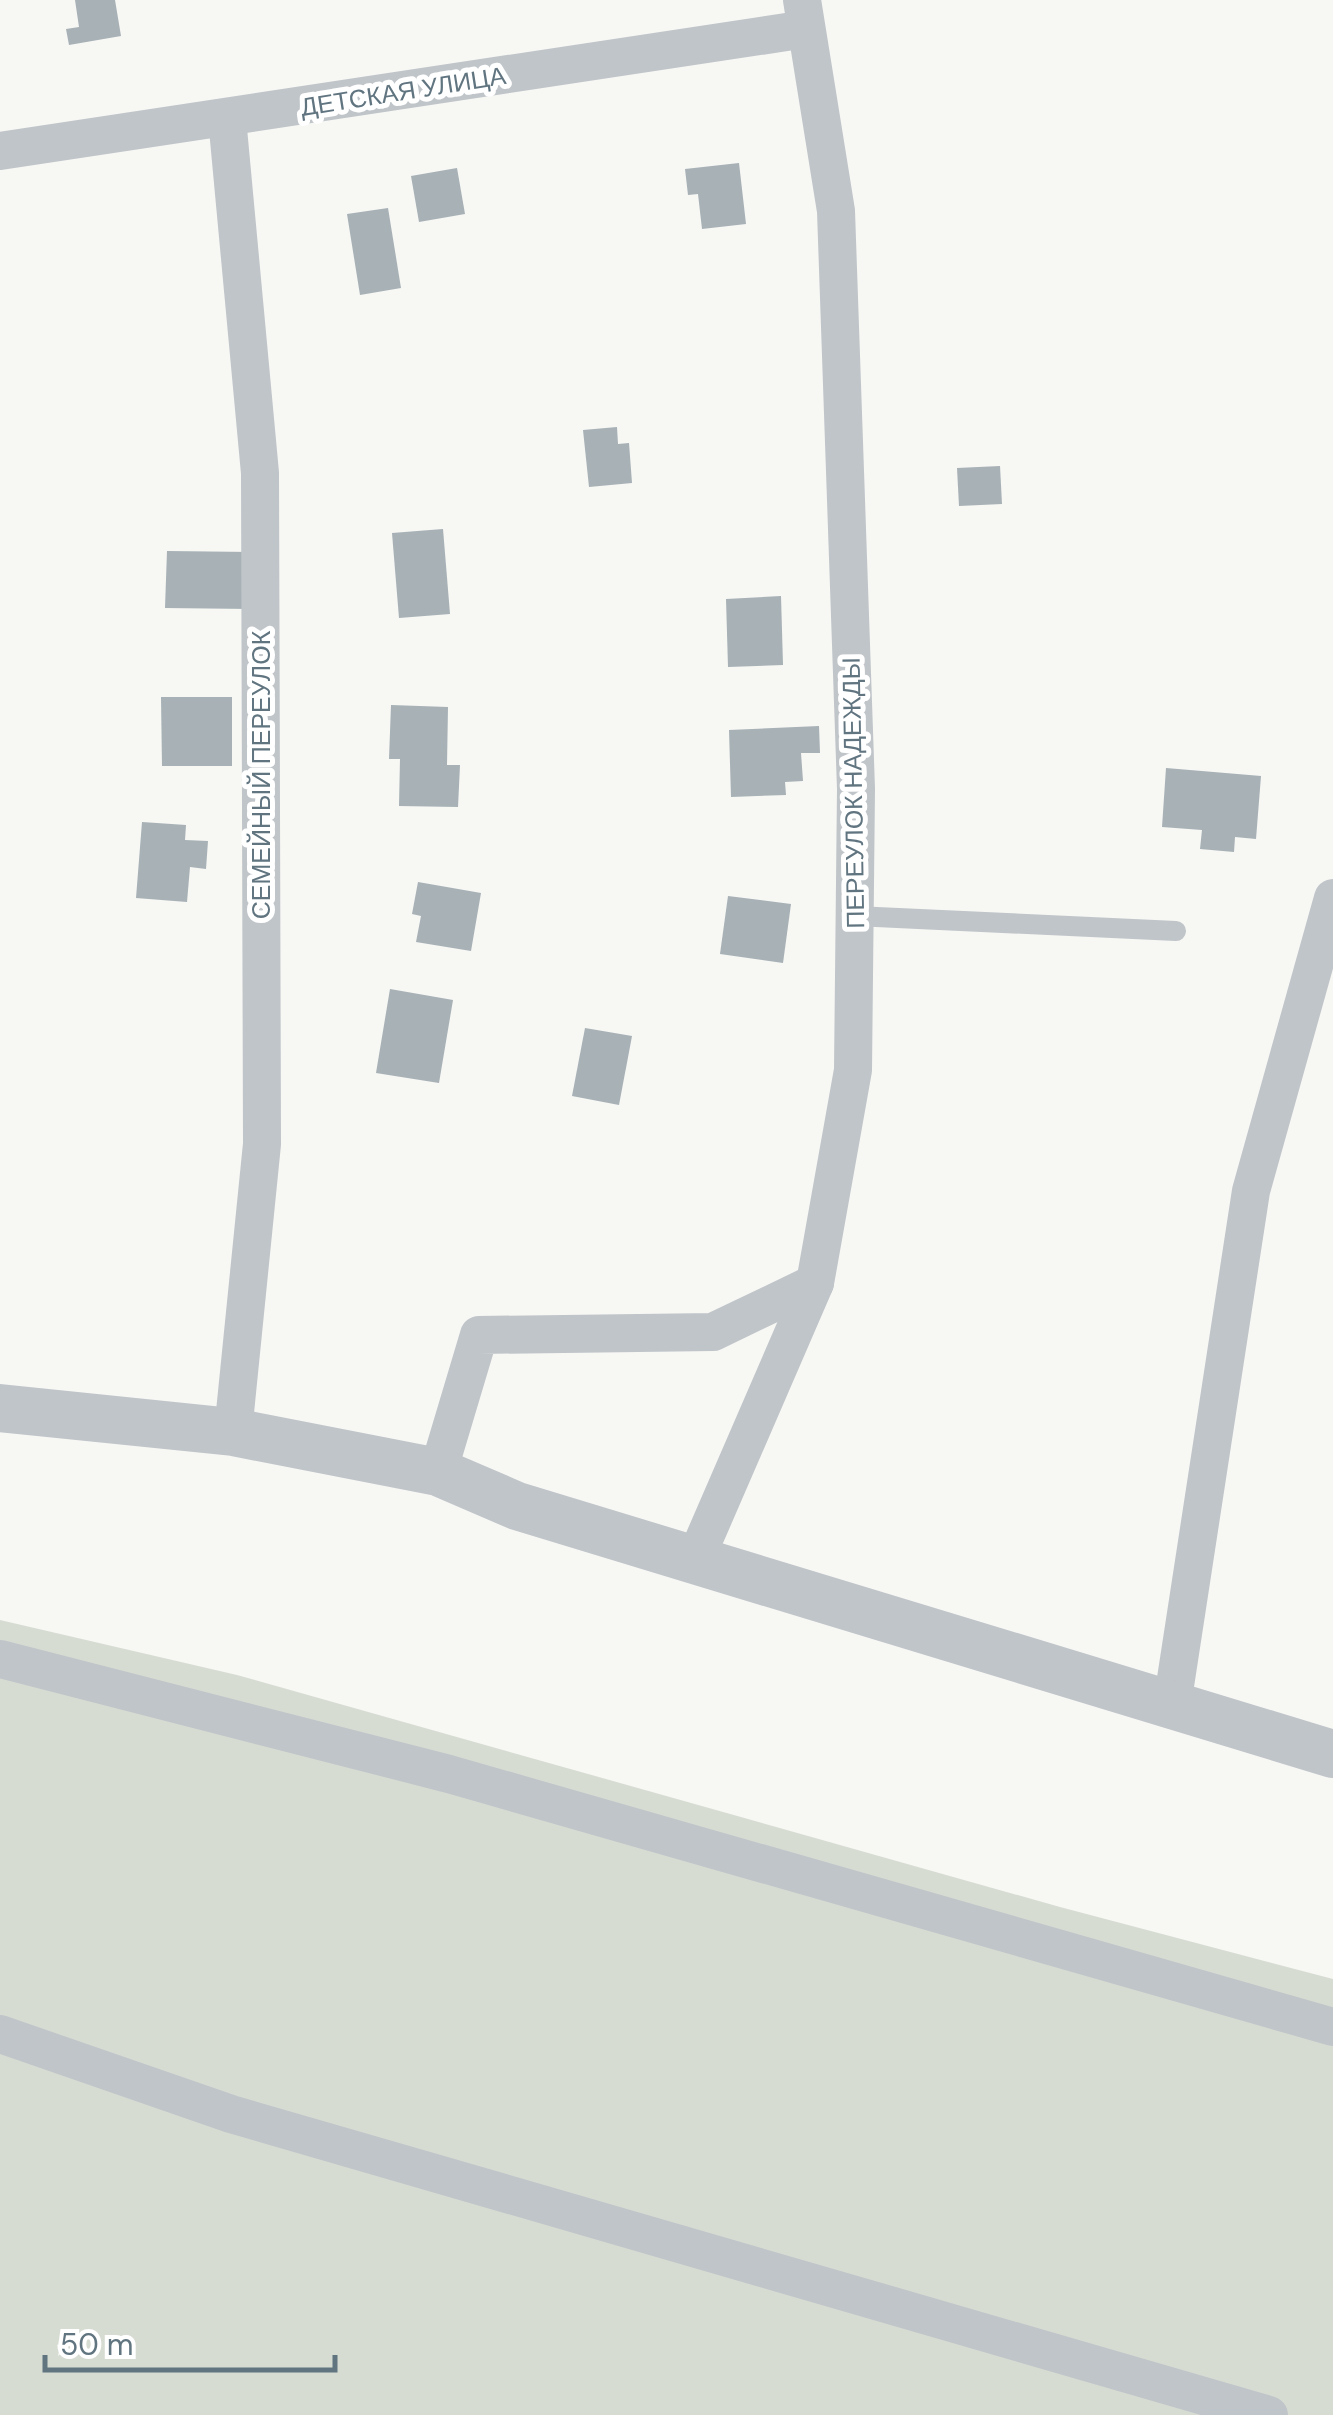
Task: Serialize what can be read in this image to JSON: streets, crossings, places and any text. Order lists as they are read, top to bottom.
{
  "streets": {
    "street": ["ДЕТСКАЯ УЛИЦА", "СЕМЕЙНЫЙ ПЕРЕУЛОК", "ПЕРЕУЛОК НАДЕЖДЫ"]
  },
  "crossings": [
    ["ДЕТСКАЯ УЛИЦА", "СЕМЕЙНЫЙ ПЕРЕУЛОК"],
    ["ДЕТСКАЯ УЛИЦА", "ПЕРЕУЛОК НАДЕЖДЫ"]
  ],
  "scale_bar": "50 m"
}
